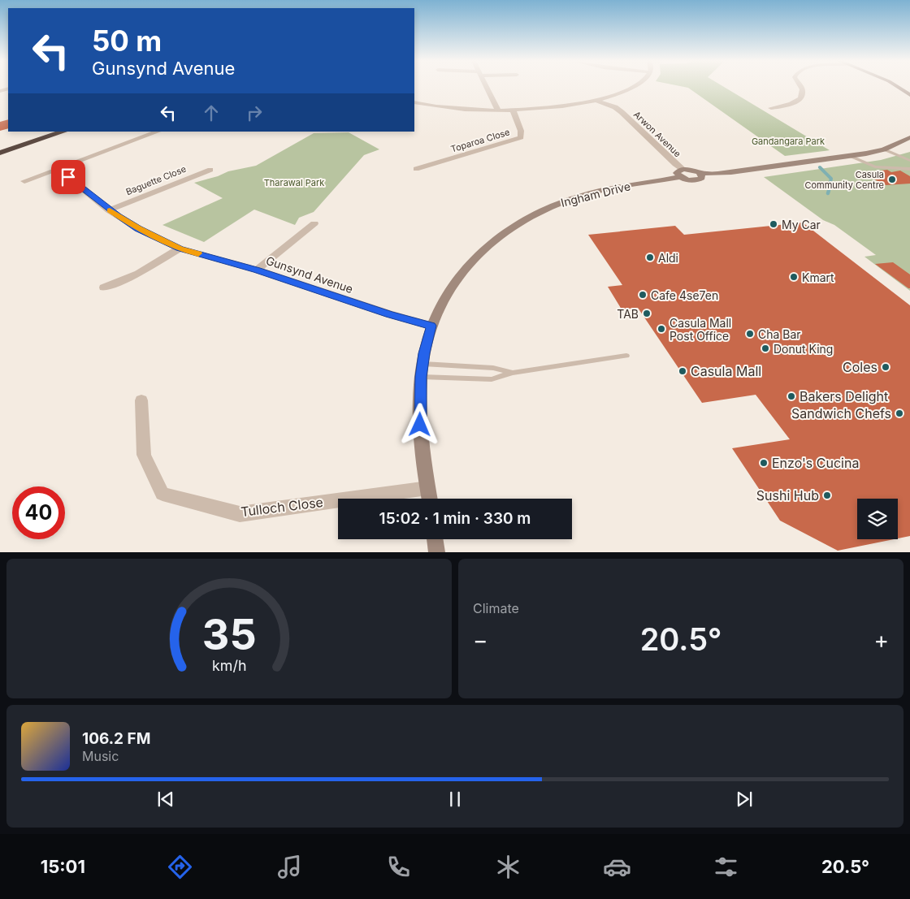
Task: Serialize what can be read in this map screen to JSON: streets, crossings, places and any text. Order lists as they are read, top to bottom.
{
  "streets": {
    "street": [
      "Arwon Avenue",
      "Toparoa Close",
      "Baguette Close",
      "Ingham Drive",
      "Gunsynd Avenue",
      "Tulloch Close"
    ]
  },
  "crossings": [
    ["Arwon Avenue", "Ingham Drive"],
    ["Baguette Close", "Gunsynd Avenue"],
    ["Ingham Drive", "Gunsynd Avenue"],
    ["Ingham Drive", "Tulloch Close"]
  ],
  "parks": ["Gandangara Park", "Tharawal Park"],
  "places": [
    "Casula Community Centre",
    "My Car",
    "Aldi",
    "Kmart",
    "Cafe 4se7en",
    "TAB",
    "Casula Mall Post Office",
    "Cha Bar",
    "Donut King",
    "Coles",
    "Casula Mall",
    "Bakers Delight",
    "Sandwich Chefs",
    "Enzo's Cucina",
    "Sushi Hub"
  ],
  "page": {
    "turn": ["50 m", "Gunsynd Avenue"],
    "limit": "40",
    "trip": "15:02 · 1 min · 330 m",
    "tile": "Climate",
    "heat": ["−", "20.5°", "+"],
    "song": ["106.2 FM", "Music"],
    "tabs": ["15:01", "20.5°"],
    "gauge": ["35", "km/h"]
  }
}
